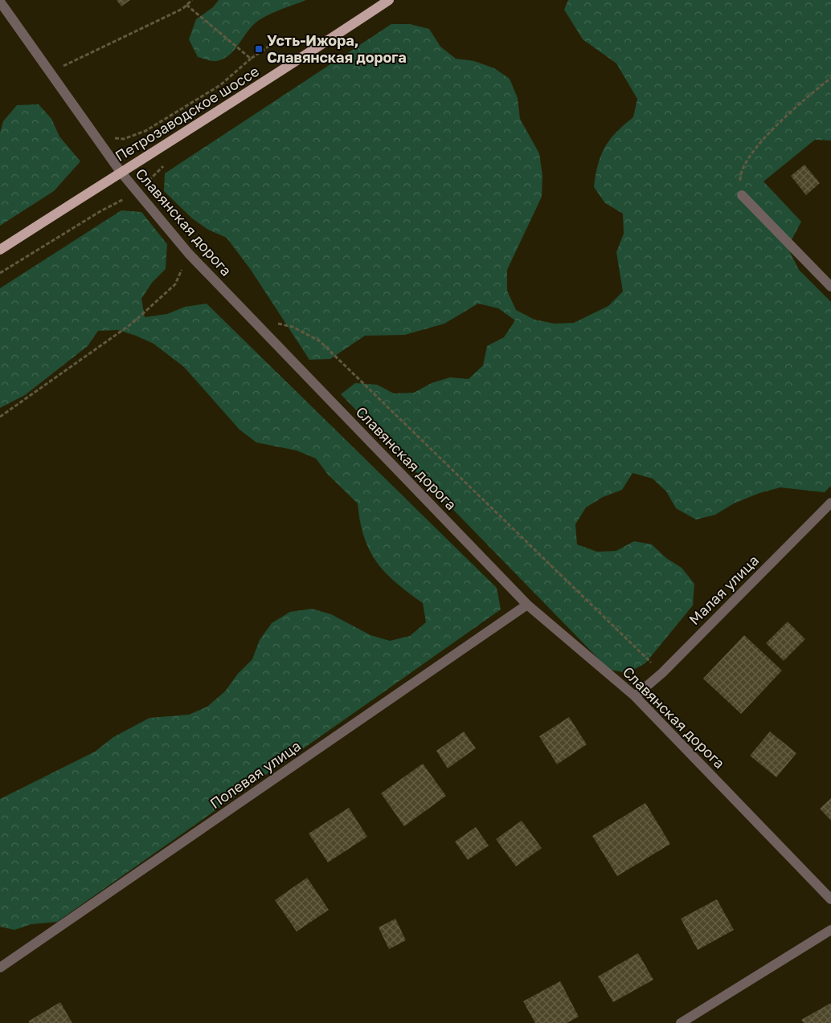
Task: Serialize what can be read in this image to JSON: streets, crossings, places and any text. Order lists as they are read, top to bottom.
{
  "streets": {
    "main road": ["Петрозаводское шоссе"],
    "street": ["Славянская дорога", "Малая улица", "Полевая улица"]
  },
  "crossings": [
    ["Петрозаводское шоссе", "Славянская дорога"],
    ["Славянская дорога", "Малая улица"],
    ["Славянская дорога", "Полевая улица"]
  ],
  "places": {
    "transit": ["Усть-Ижора, Славянская дорога"]
  }
}
